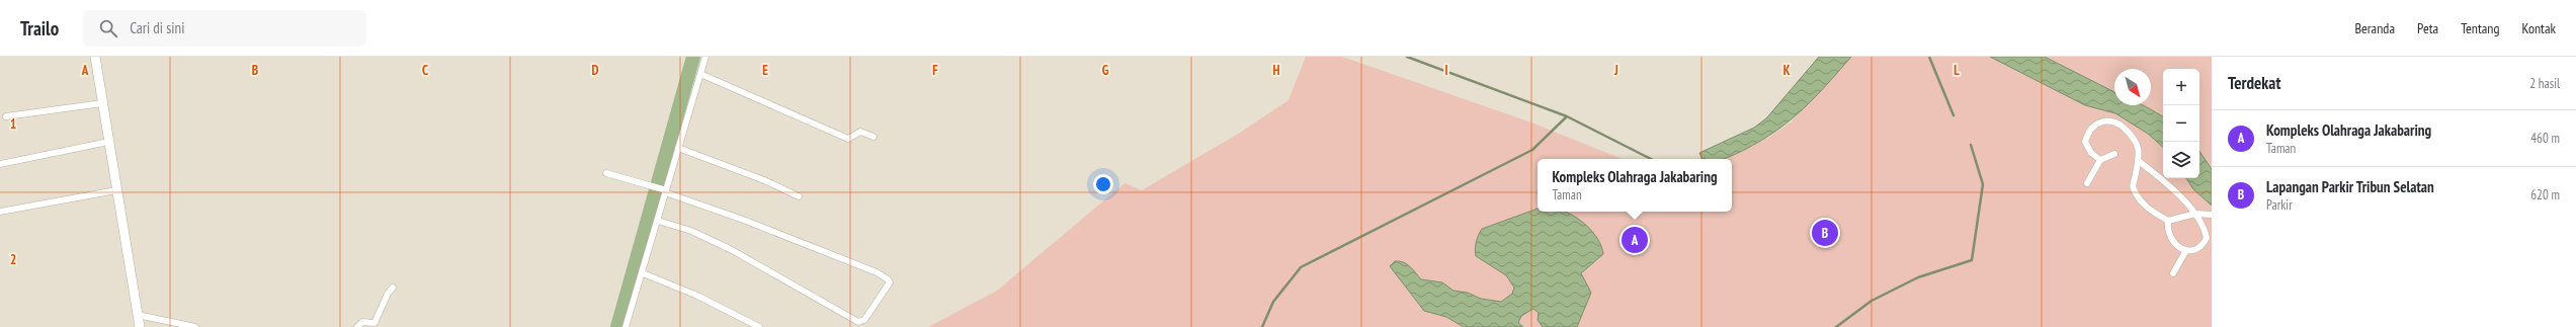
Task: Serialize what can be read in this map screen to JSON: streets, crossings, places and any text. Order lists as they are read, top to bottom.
{
  "north": "bottom right",
  "page": {
    "header": "Trailo",
    "search": "Cari di sini",
    "nav": [
      "Beranda",
      "Peta",
      "Tentang",
      "Kontak"
    ],
    "heading": ["Terdekat", "2 hasil"],
    "map_buttons": ["+", "−"],
    "list": [
      {
        "mark": "A",
        "name": "Kompleks Olahraga Jakabaring",
        "note": "Taman",
        "value": "460 m"
      },
      {
        "mark": "B",
        "name": "Lapangan Parkir Tribun Selatan",
        "note": "Parkir",
        "value": "620 m"
      }
    ],
    "popup": ["Kompleks Olahraga Jakabaring", "Taman"],
    "pins": ["B", "A"]
  },
  "grid": {
    "columns": [
      "A",
      "B",
      "C",
      "D",
      "E",
      "F",
      "G",
      "H",
      "I",
      "J",
      "K",
      "L"
    ],
    "rows": ["1", "2"]
  }
}
